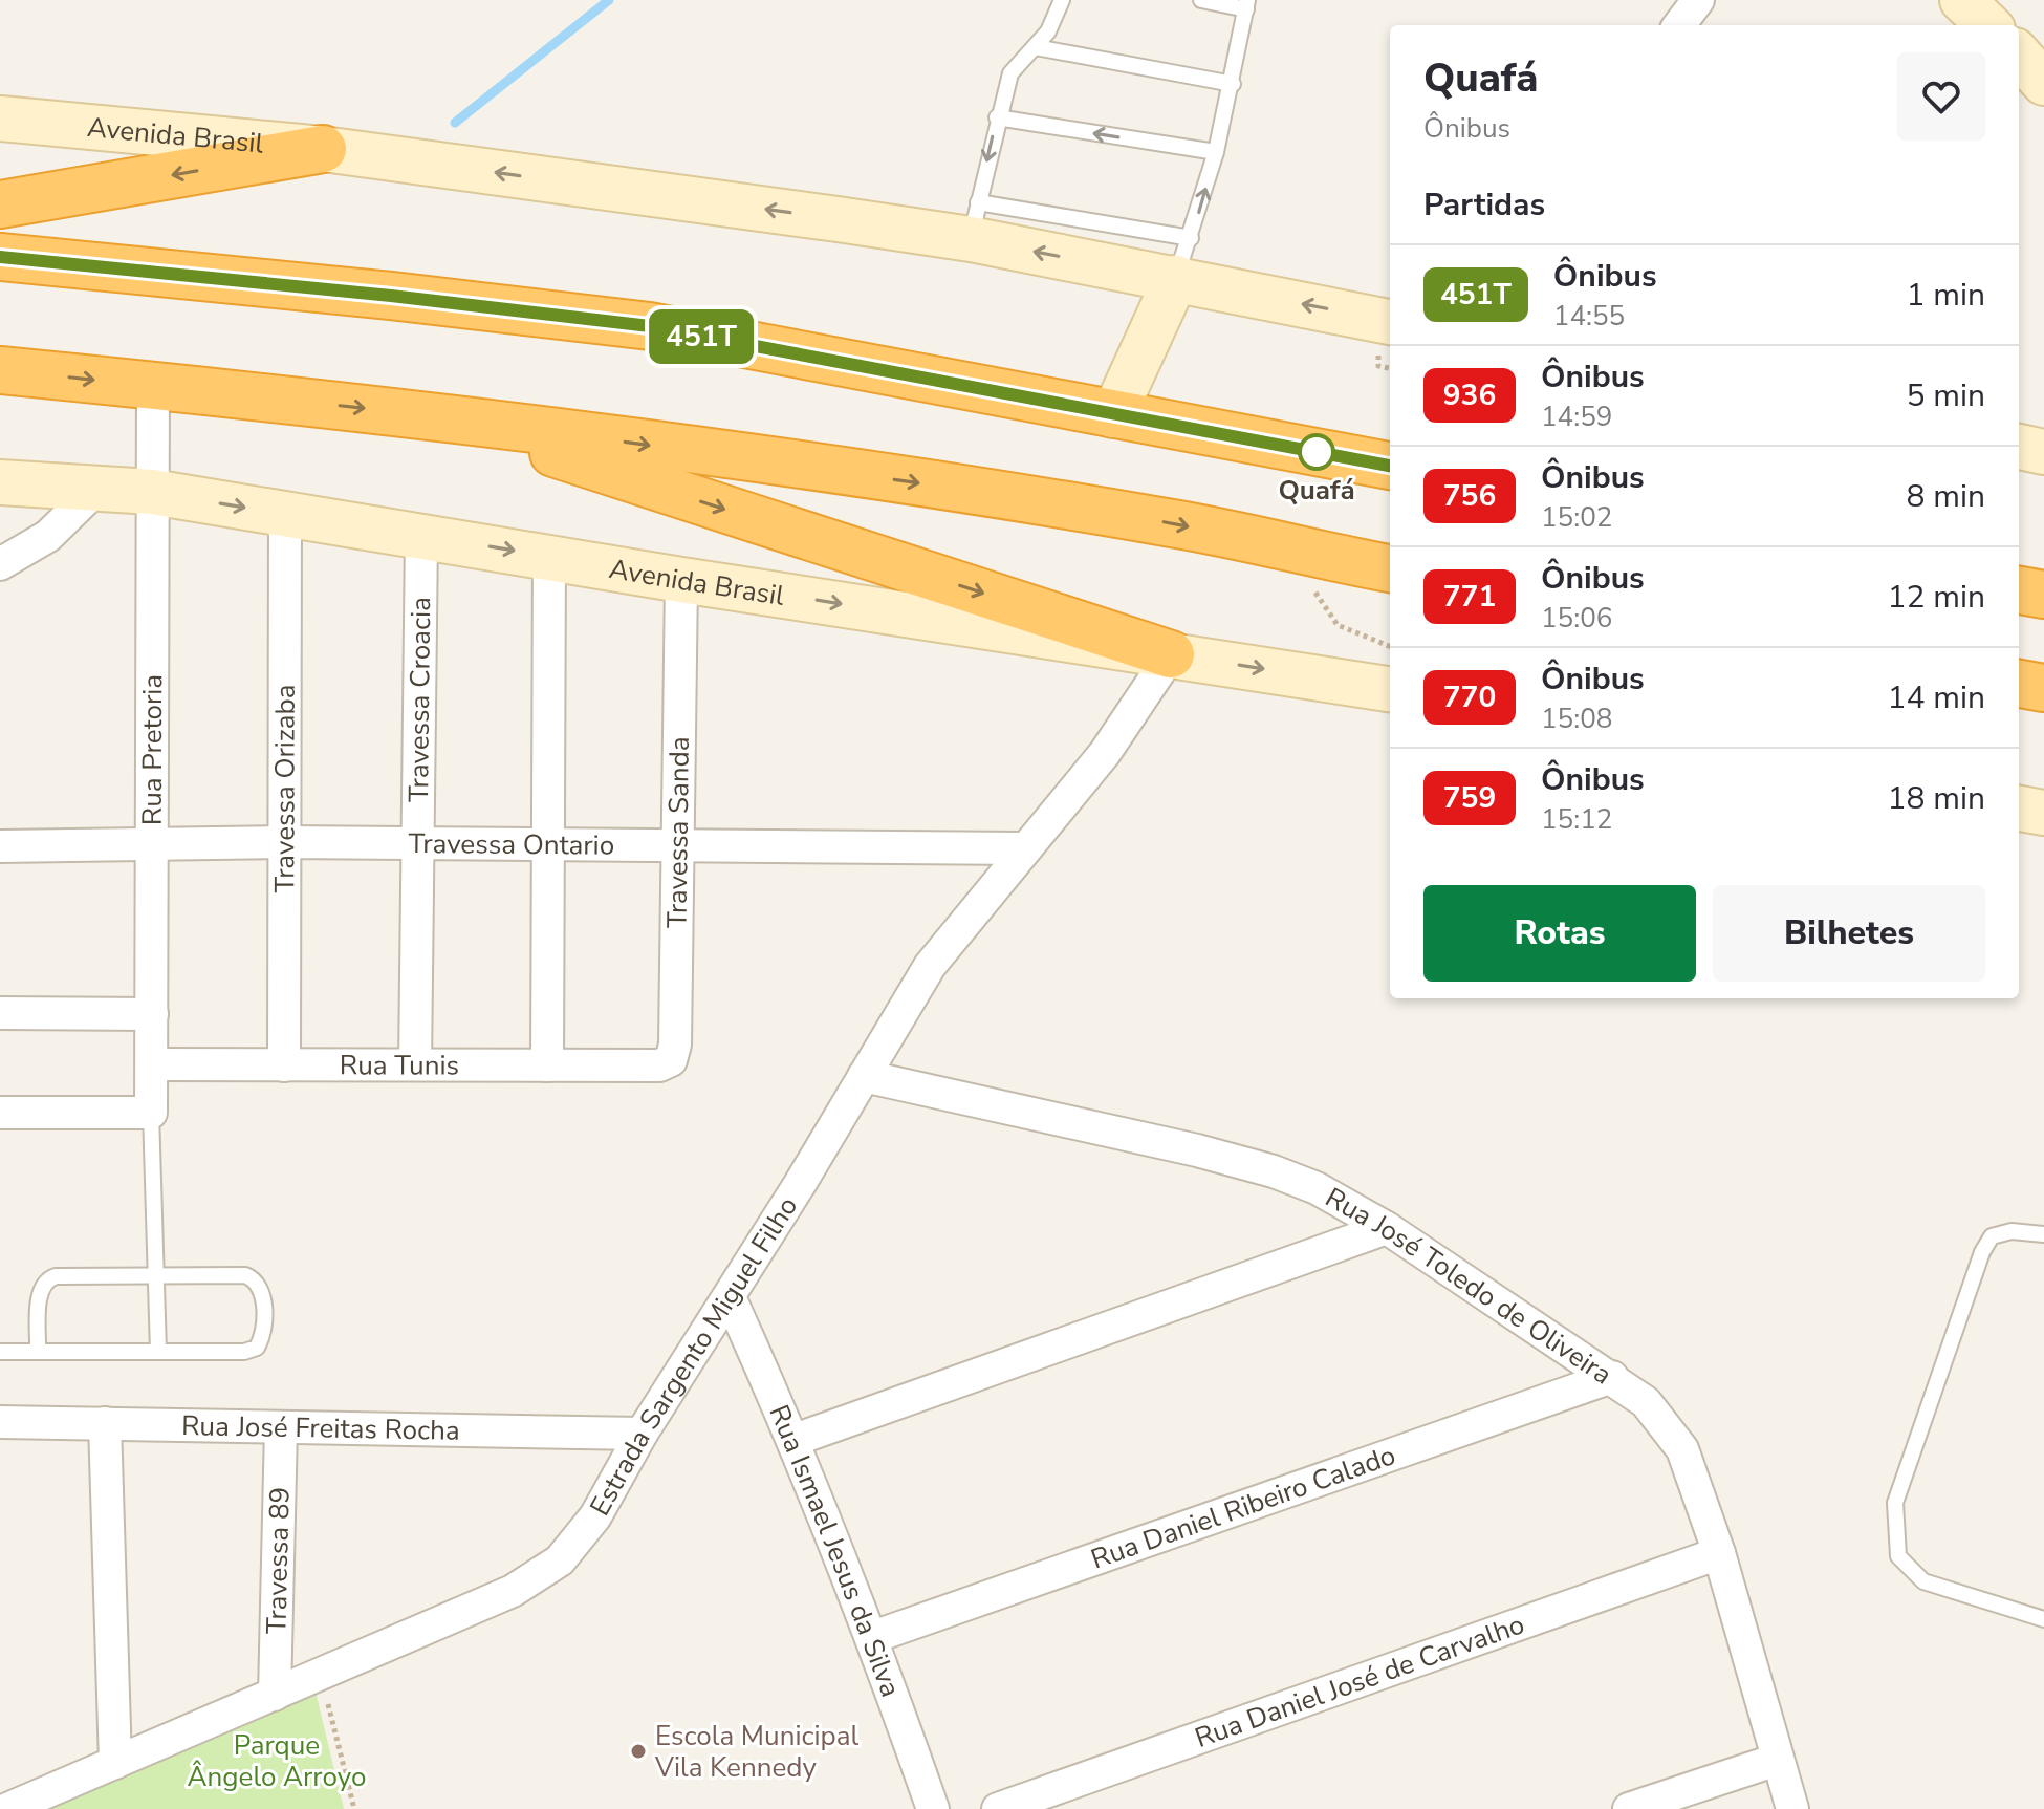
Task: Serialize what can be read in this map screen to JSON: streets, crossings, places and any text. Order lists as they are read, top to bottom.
{
  "streets": {
    "street": [
      "Avenida Brasil",
      "Travessa Croacia",
      "Rua Pretoria",
      "Travessa Orizaba",
      "Travessa Sanda",
      "Travessa Ontario",
      "Rua Tunis",
      "Rua José Toledo de Oliveira",
      "Estrada Sargento Miguel Filho",
      "Rua José Freitas Rocha",
      "Rua Daniel Ribeiro Calado",
      "Rua Ismael Jesus da Silva",
      "Travessa 89",
      "Rua Daniel José de Carvalho"
    ]
  },
  "crossings": [
    ["Avenida Brasil", "Travessa Croacia"],
    ["Avenida Brasil", "Rua Pretoria"],
    ["Avenida Brasil", "Travessa Orizaba"],
    ["Avenida Brasil", "Travessa Sanda"],
    ["Avenida Brasil", "Estrada Sargento Miguel Filho"],
    ["Travessa Croacia", "Travessa Ontario"],
    ["Travessa Croacia", "Rua Tunis"],
    ["Rua Pretoria", "Travessa Ontario"],
    ["Rua Pretoria", "Rua Tunis"],
    ["Travessa Orizaba", "Travessa Ontario"],
    ["Travessa Orizaba", "Rua Tunis"],
    ["Travessa Sanda", "Travessa Ontario"],
    ["Travessa Sanda", "Rua Tunis"],
    ["Travessa Ontario", "Estrada Sargento Miguel Filho"],
    ["Rua José Toledo de Oliveira", "Estrada Sargento Miguel Filho"],
    ["Rua José Toledo de Oliveira", "Rua Daniel Ribeiro Calado"],
    ["Rua José Toledo de Oliveira", "Rua Daniel José de Carvalho"],
    ["Estrada Sargento Miguel Filho", "Rua José Freitas Rocha"],
    ["Estrada Sargento Miguel Filho", "Rua Ismael Jesus da Silva"],
    ["Estrada Sargento Miguel Filho", "Travessa 89"],
    ["Rua José Freitas Rocha", "Travessa 89"],
    ["Rua Daniel Ribeiro Calado", "Rua Ismael Jesus da Silva"]
  ],
  "parks": ["Parque Ângelo Arroyo"],
  "places": ["Quafá", "Escola Municipal Vila Kennedy"],
  "lines": ["bus line 451T"],
  "page": {
    "on_map": "451T",
    "heading": [
      ["Quafá", "Ônibus"],
      "Partidas"
    ],
    "list": [
      {
        "mark": "451T",
        "name": "Ônibus",
        "note": "14:55",
        "value": "1 min"
      },
      {
        "mark": "936",
        "name": "Ônibus",
        "note": "14:59",
        "value": "5 min"
      },
      {
        "mark": "756",
        "name": "Ônibus",
        "note": "15:02",
        "value": "8 min"
      },
      {
        "mark": "771",
        "name": "Ônibus",
        "note": "15:06",
        "value": "12 min"
      },
      {
        "mark": "770",
        "name": "Ônibus",
        "note": "15:08",
        "value": "14 min"
      },
      {
        "mark": "759",
        "name": "Ônibus",
        "note": "15:12",
        "value": "18 min"
      }
    ],
    "buttons": ["Rotas", "Bilhetes"]
  }
}
